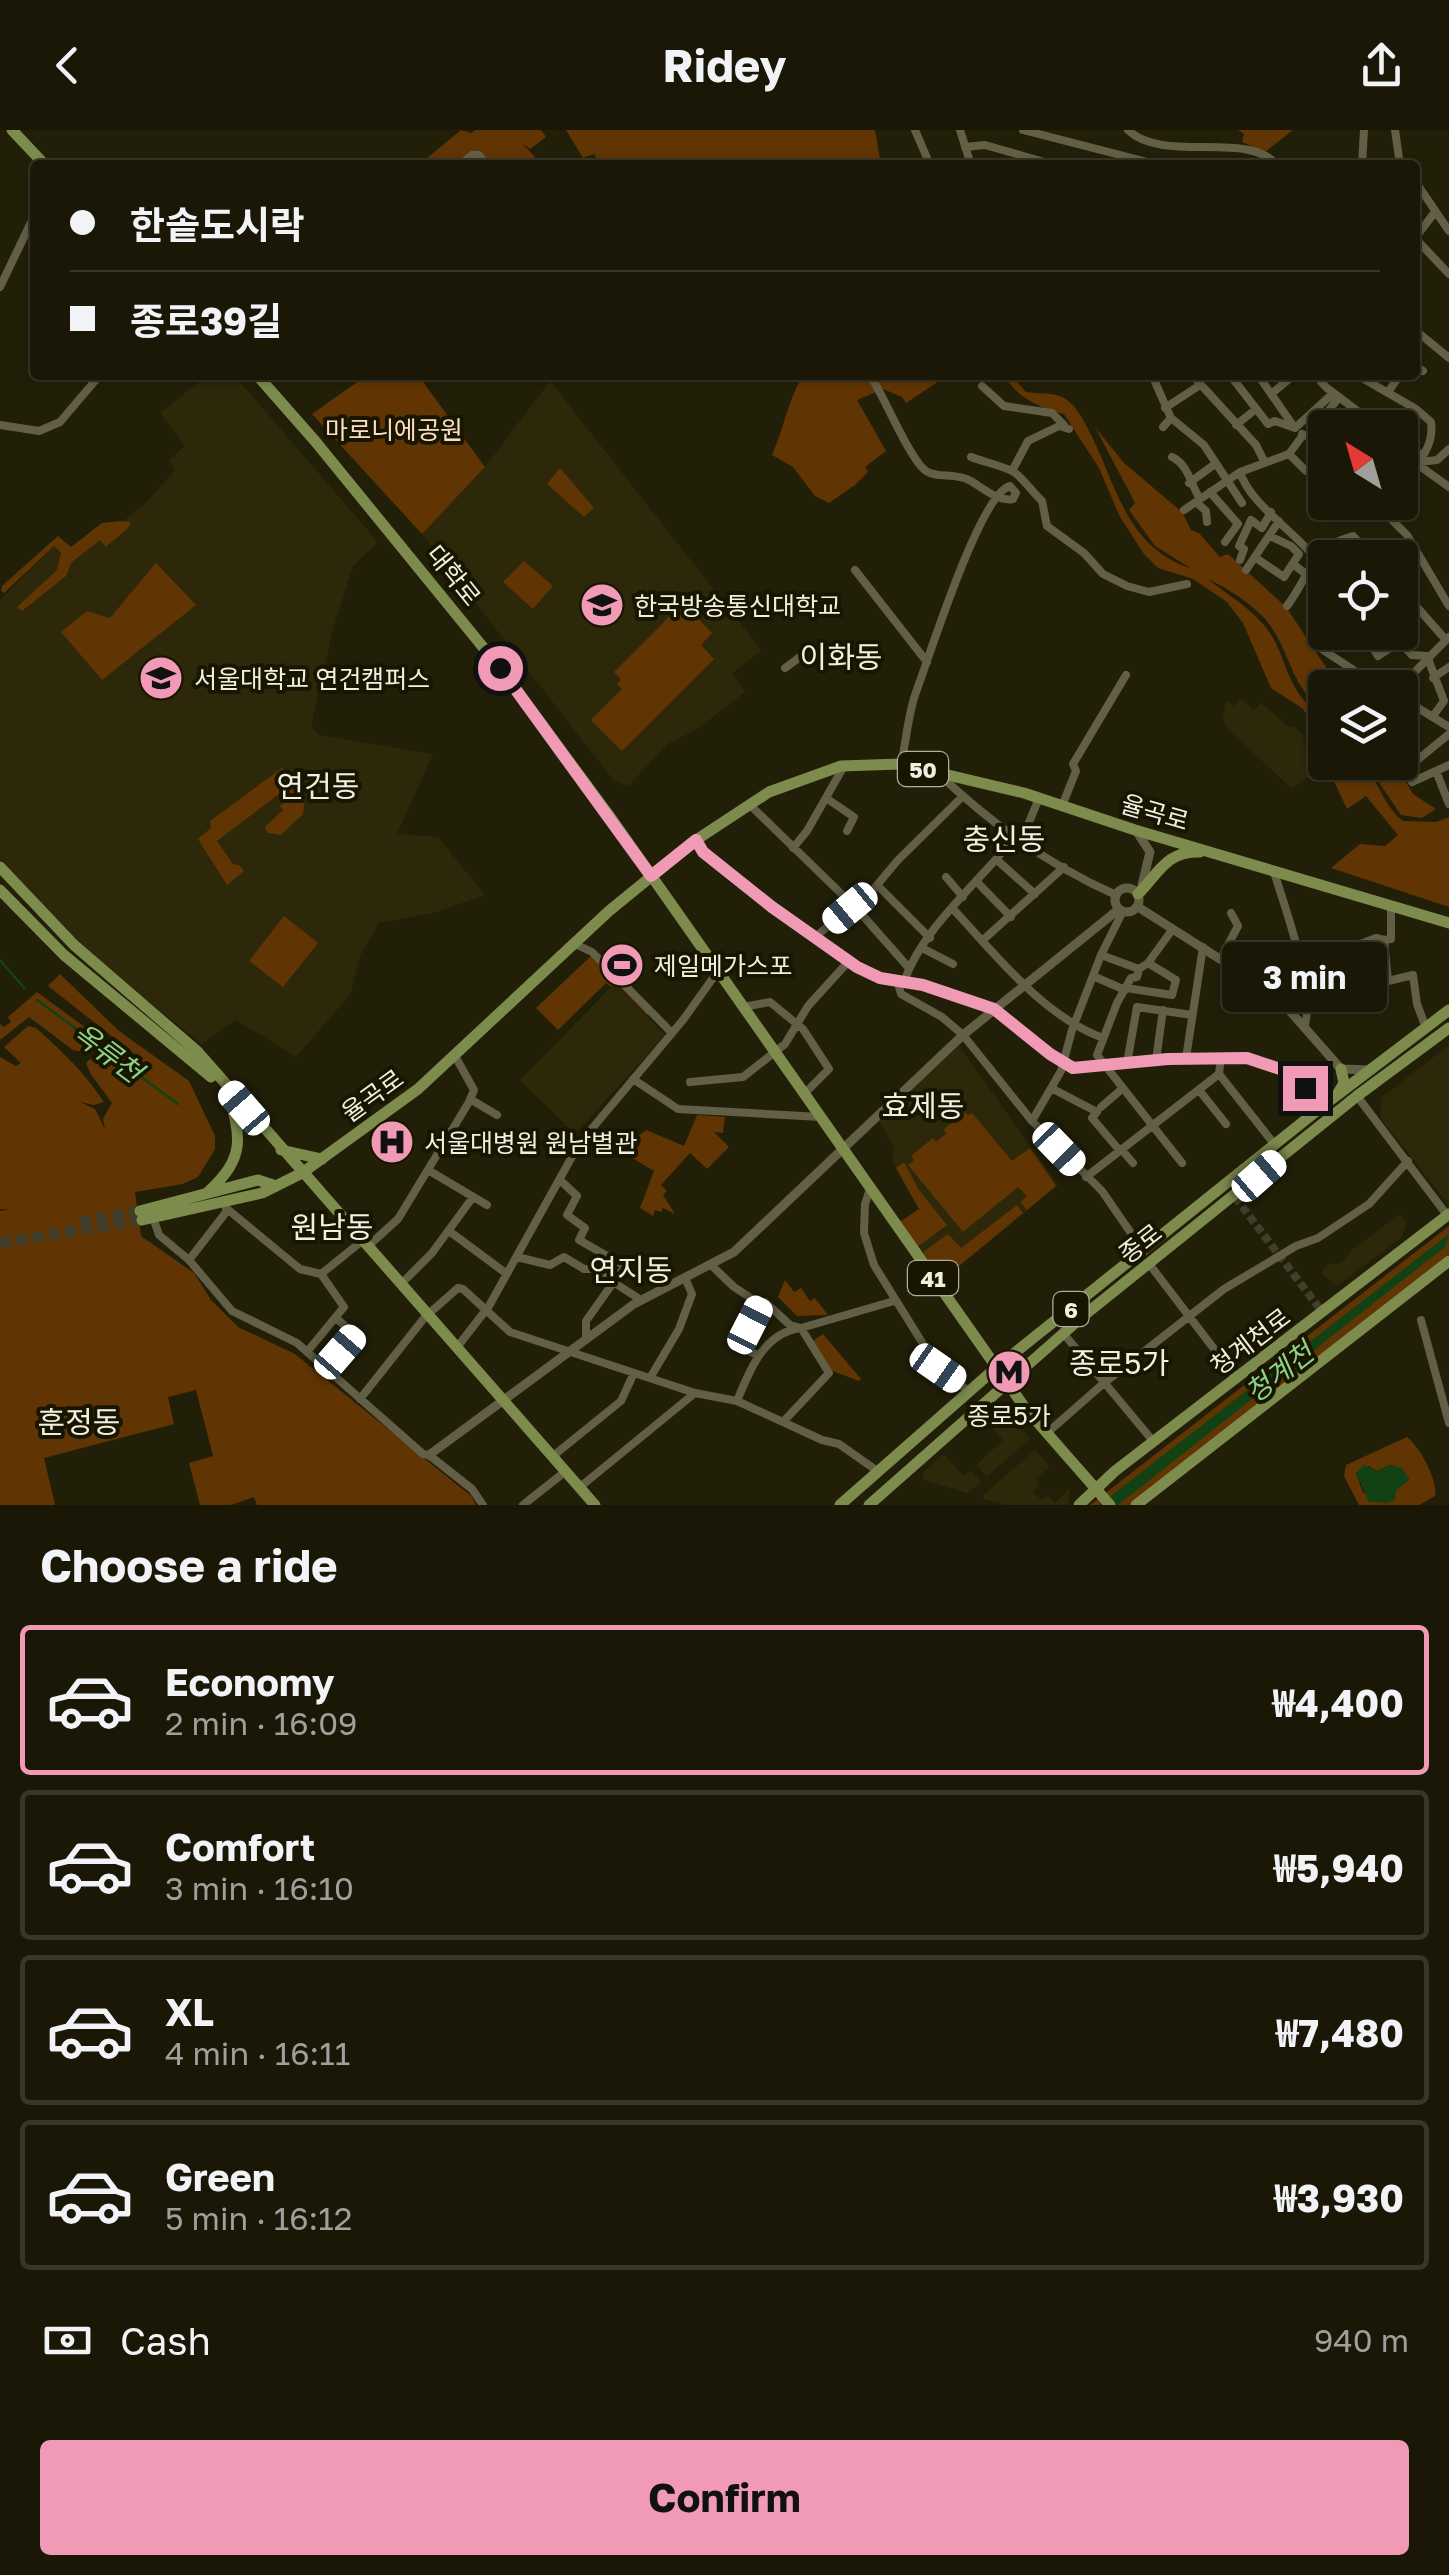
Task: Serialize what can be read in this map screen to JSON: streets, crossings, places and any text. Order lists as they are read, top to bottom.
{
  "streets": {
    "main road": [
      "대학로",
      "50",
      "율곡로",
      "종로",
      "41",
      "6",
      "청계천로"
    ]
  },
  "crossings": [
    ["대학로", "율곡로"],
    ["대학로", "종로"],
    ["대학로", "41"],
    ["종로", "41"],
    ["41", "청계천로"]
  ],
  "districts": [
    "이화동",
    "연건동",
    "충신동",
    "효제동",
    "원남동",
    "연지동",
    "종로5가",
    "훈정동"
  ],
  "water": ["옥류천", "청계천"],
  "parks": ["마로니에공원"],
  "places": {
    "school or university": ["한국방송통신대학교", "서울대학교 연건캠퍼스"],
    "sports": ["제일메가스포"],
    "hospital": ["서울대병원 원남별관"],
    "metro station": ["종로5가"]
  },
  "north": "top left",
  "page": {
    "header": "Ridey",
    "banner": ["한솥도시락", "종로39길"],
    "bubble": "3 min",
    "heading": "Choose a ride",
    "list": [
      {
        "name": "Economy",
        "note": "2 min · 16:09",
        "value": "₩4,400"
      },
      {
        "name": "Comfort",
        "note": "3 min · 16:10",
        "value": "₩5,940"
      },
      {
        "name": "XL",
        "note": "4 min · 16:11",
        "value": "₩7,480"
      },
      {
        "name": "Green",
        "note": "5 min · 16:12",
        "value": "₩3,930"
      }
    ],
    "pay": ["Cash", "940 m"],
    "buttons": "Confirm"
  }
}
